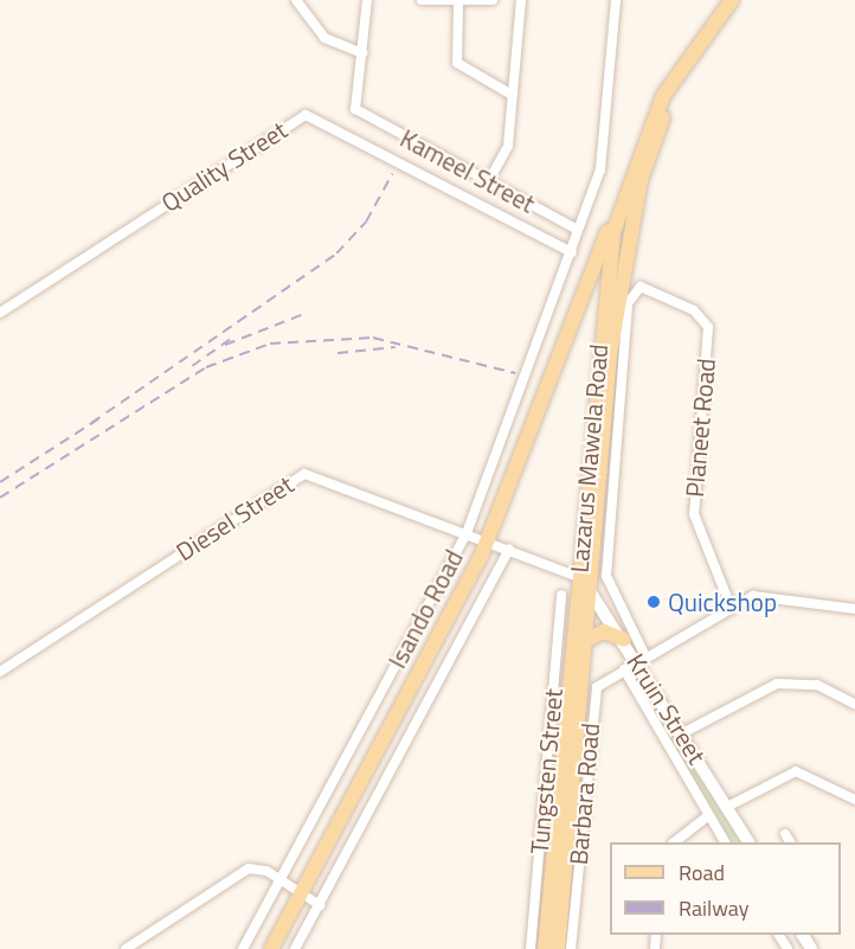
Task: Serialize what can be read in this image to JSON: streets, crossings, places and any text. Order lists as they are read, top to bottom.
{
  "streets": {
    "main road": ["Lazarus Mawela Road", "Isando Road", "Kruin Street"],
    "street": [
      "Quality Street",
      "Kameel Street",
      "Planeet Road",
      "Diesel Street",
      "Tungsten Street",
      "Barbara Road"
    ]
  },
  "crossings": [
    ["Quality Street", "Isando Road"],
    ["Kameel Street", "Isando Road"],
    ["Planeet Road", "Kruin Street"],
    ["Planeet Road", "Barbara Road"],
    ["Lazarus Mawela Road", "Isando Road"],
    ["Lazarus Mawela Road", "Kruin Street"],
    ["Diesel Street", "Isando Road"],
    ["Kruin Street", "Barbara Road"]
  ],
  "places": ["Quickshop"],
  "legend": ["Road", "Railway"]
}
